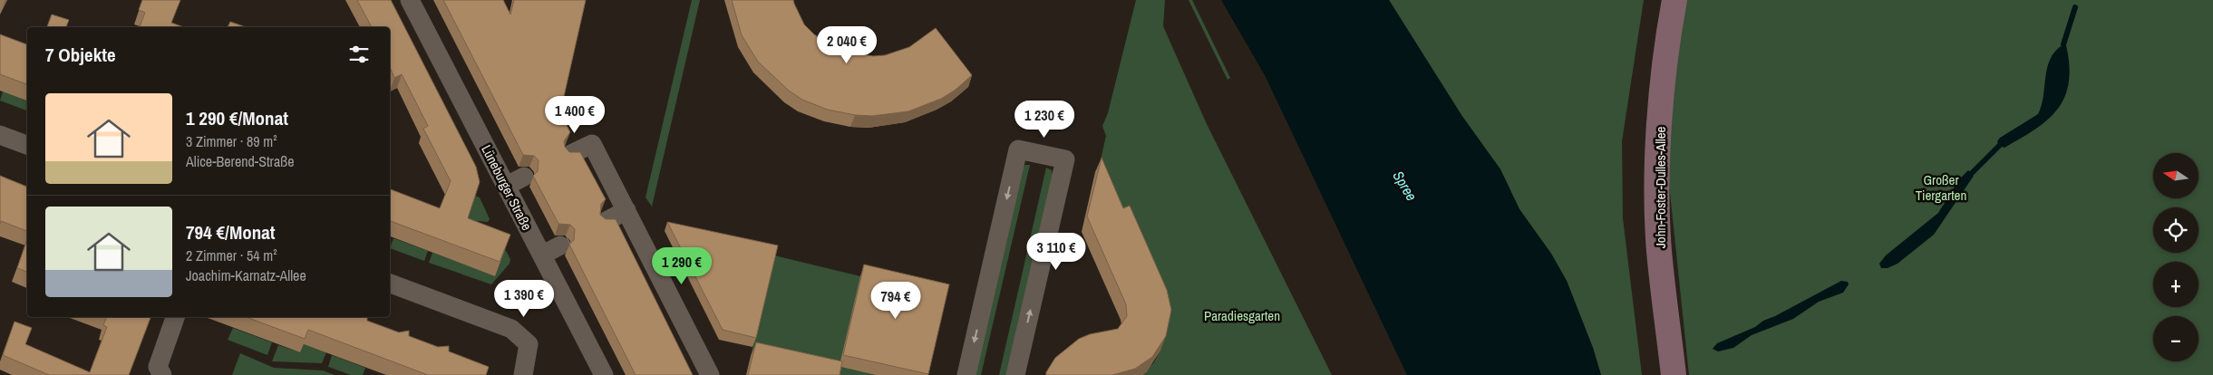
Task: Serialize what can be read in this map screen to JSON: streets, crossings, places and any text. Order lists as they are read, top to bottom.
{
  "streets": {
    "street": ["Lüneburger Straße", "John-Foster-Dulles-Allee"]
  },
  "water": ["Spree"],
  "parks": ["Großer Tiergarten", "Paradiesgarten"],
  "north": "left",
  "page": {
    "price": [
      "2 040 €",
      "1 400 €",
      "1 230 €",
      "3 110 €",
      "1 290 €",
      "1 390 €",
      "794 €"
    ],
    "heading": "7 Objekte",
    "list": [
      {
        "name": "1 290 €/Monat",
        "note": "3 Zimmer · 89 m² · Alice-Berend-Straße"
      },
      {
        "name": "794 €/Monat",
        "note": "2 Zimmer · 54 m² · Joachim-Karnatz-Allee"
      }
    ],
    "map_buttons": ["+", "−"]
  }
}
